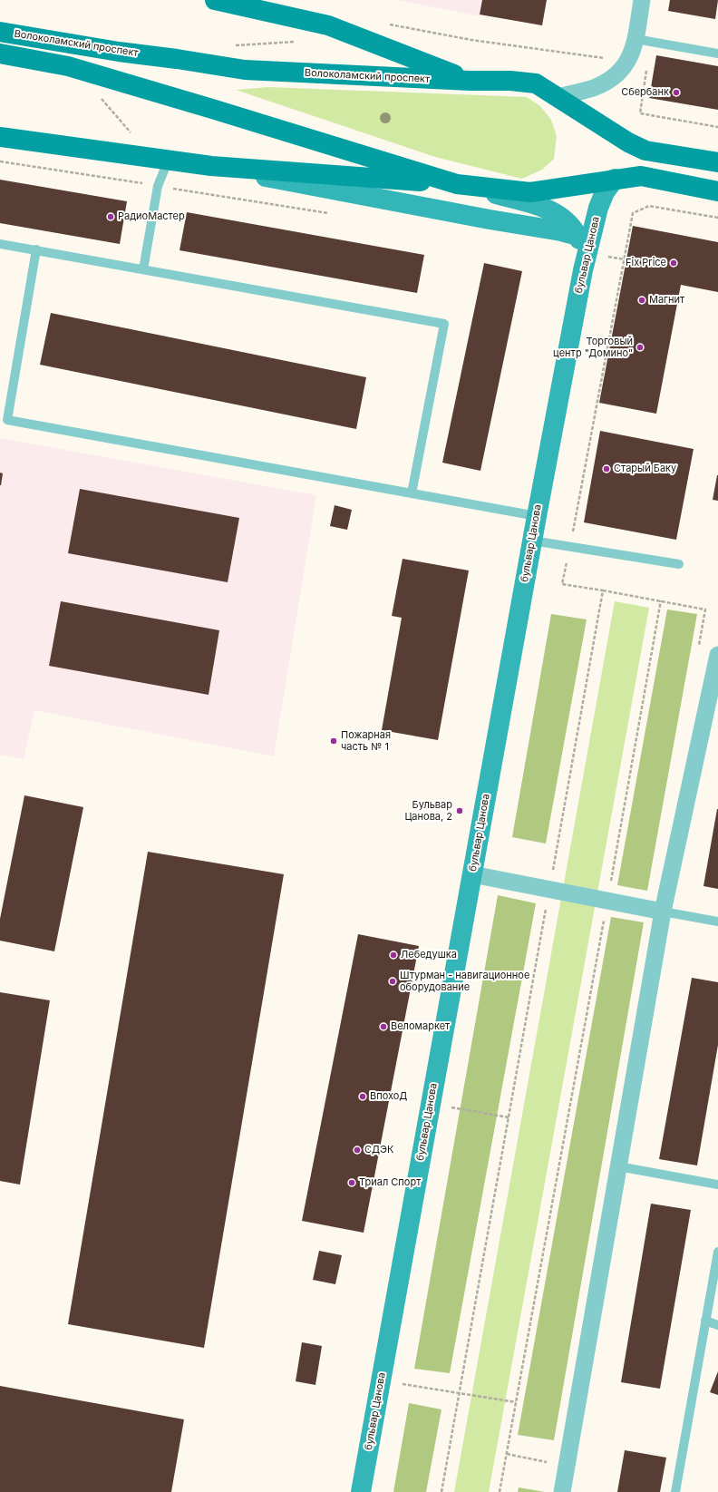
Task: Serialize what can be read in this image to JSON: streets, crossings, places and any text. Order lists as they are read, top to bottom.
{
  "streets": {
    "main road": ["Волоколамский проспект"],
    "street": ["бульвар Цанова"]
  },
  "places": [
    "Сбербанк",
    "РадиоМастер",
    "Fix Price",
    "Магнит",
    "Торговый центр \"Домино\"",
    "Старый Баку",
    "Пожарная часть № 1",
    "Бульвар Цанова, 2",
    "Лебедушка",
    "Штурман - навигационное оборудование",
    "Веломаркет",
    "ВпохоД",
    "СДЭК",
    "Триал Спорт"
  ]
}
